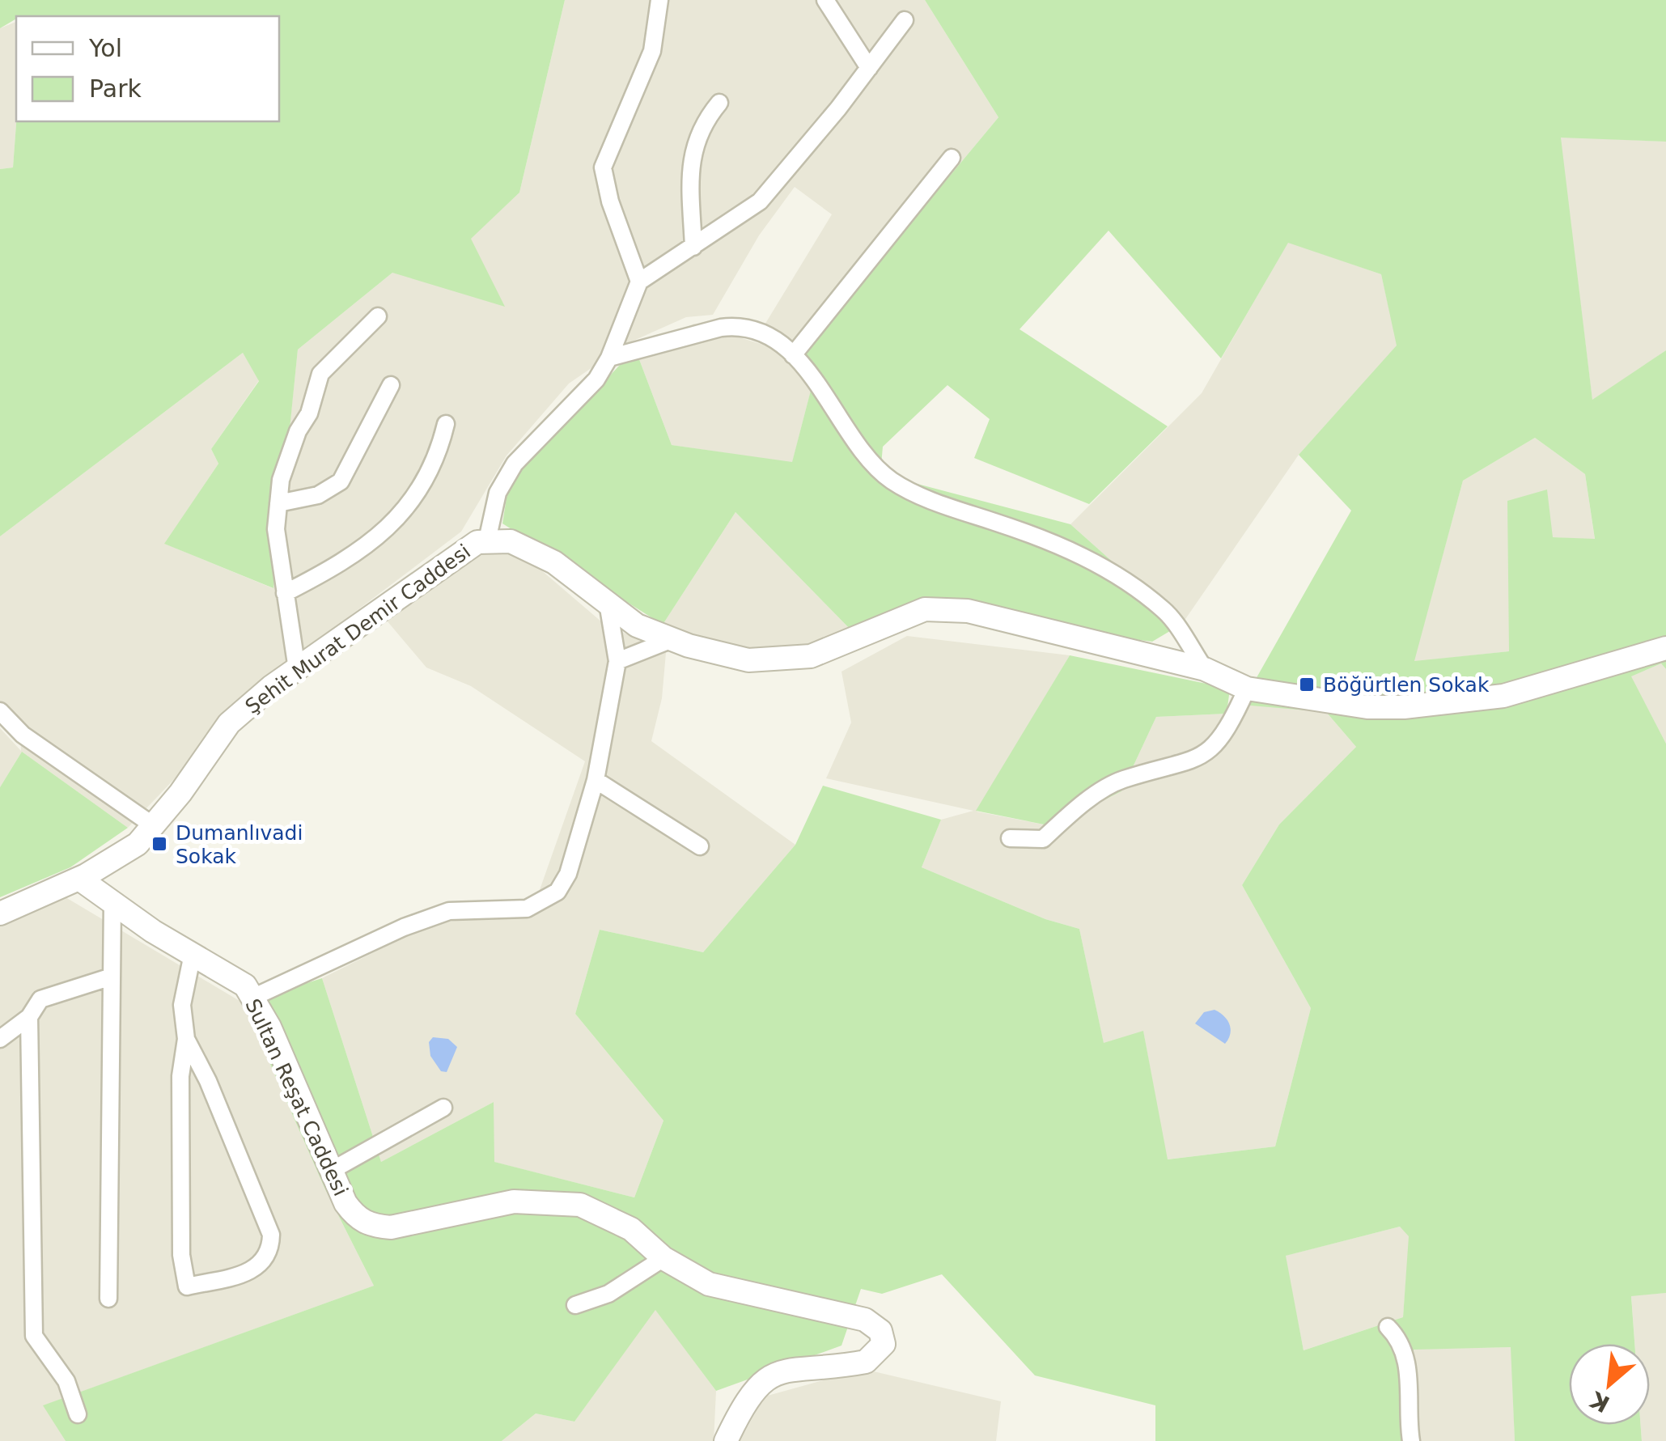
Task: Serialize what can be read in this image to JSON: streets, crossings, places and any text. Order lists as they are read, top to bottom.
{
  "streets": {
    "street": ["Şehit Murat Demir Caddesi", "Sultan Reşat Caddesi"]
  },
  "crossings": [
    ["Şehit Murat Demir Caddesi", "Sultan Reşat Caddesi"]
  ],
  "places": {
    "transit": ["Böğürtlen Sokak", "Dumanlıvadi Sokak"]
  },
  "legend": ["Yol", "Park"],
  "north": "bottom left"
}
